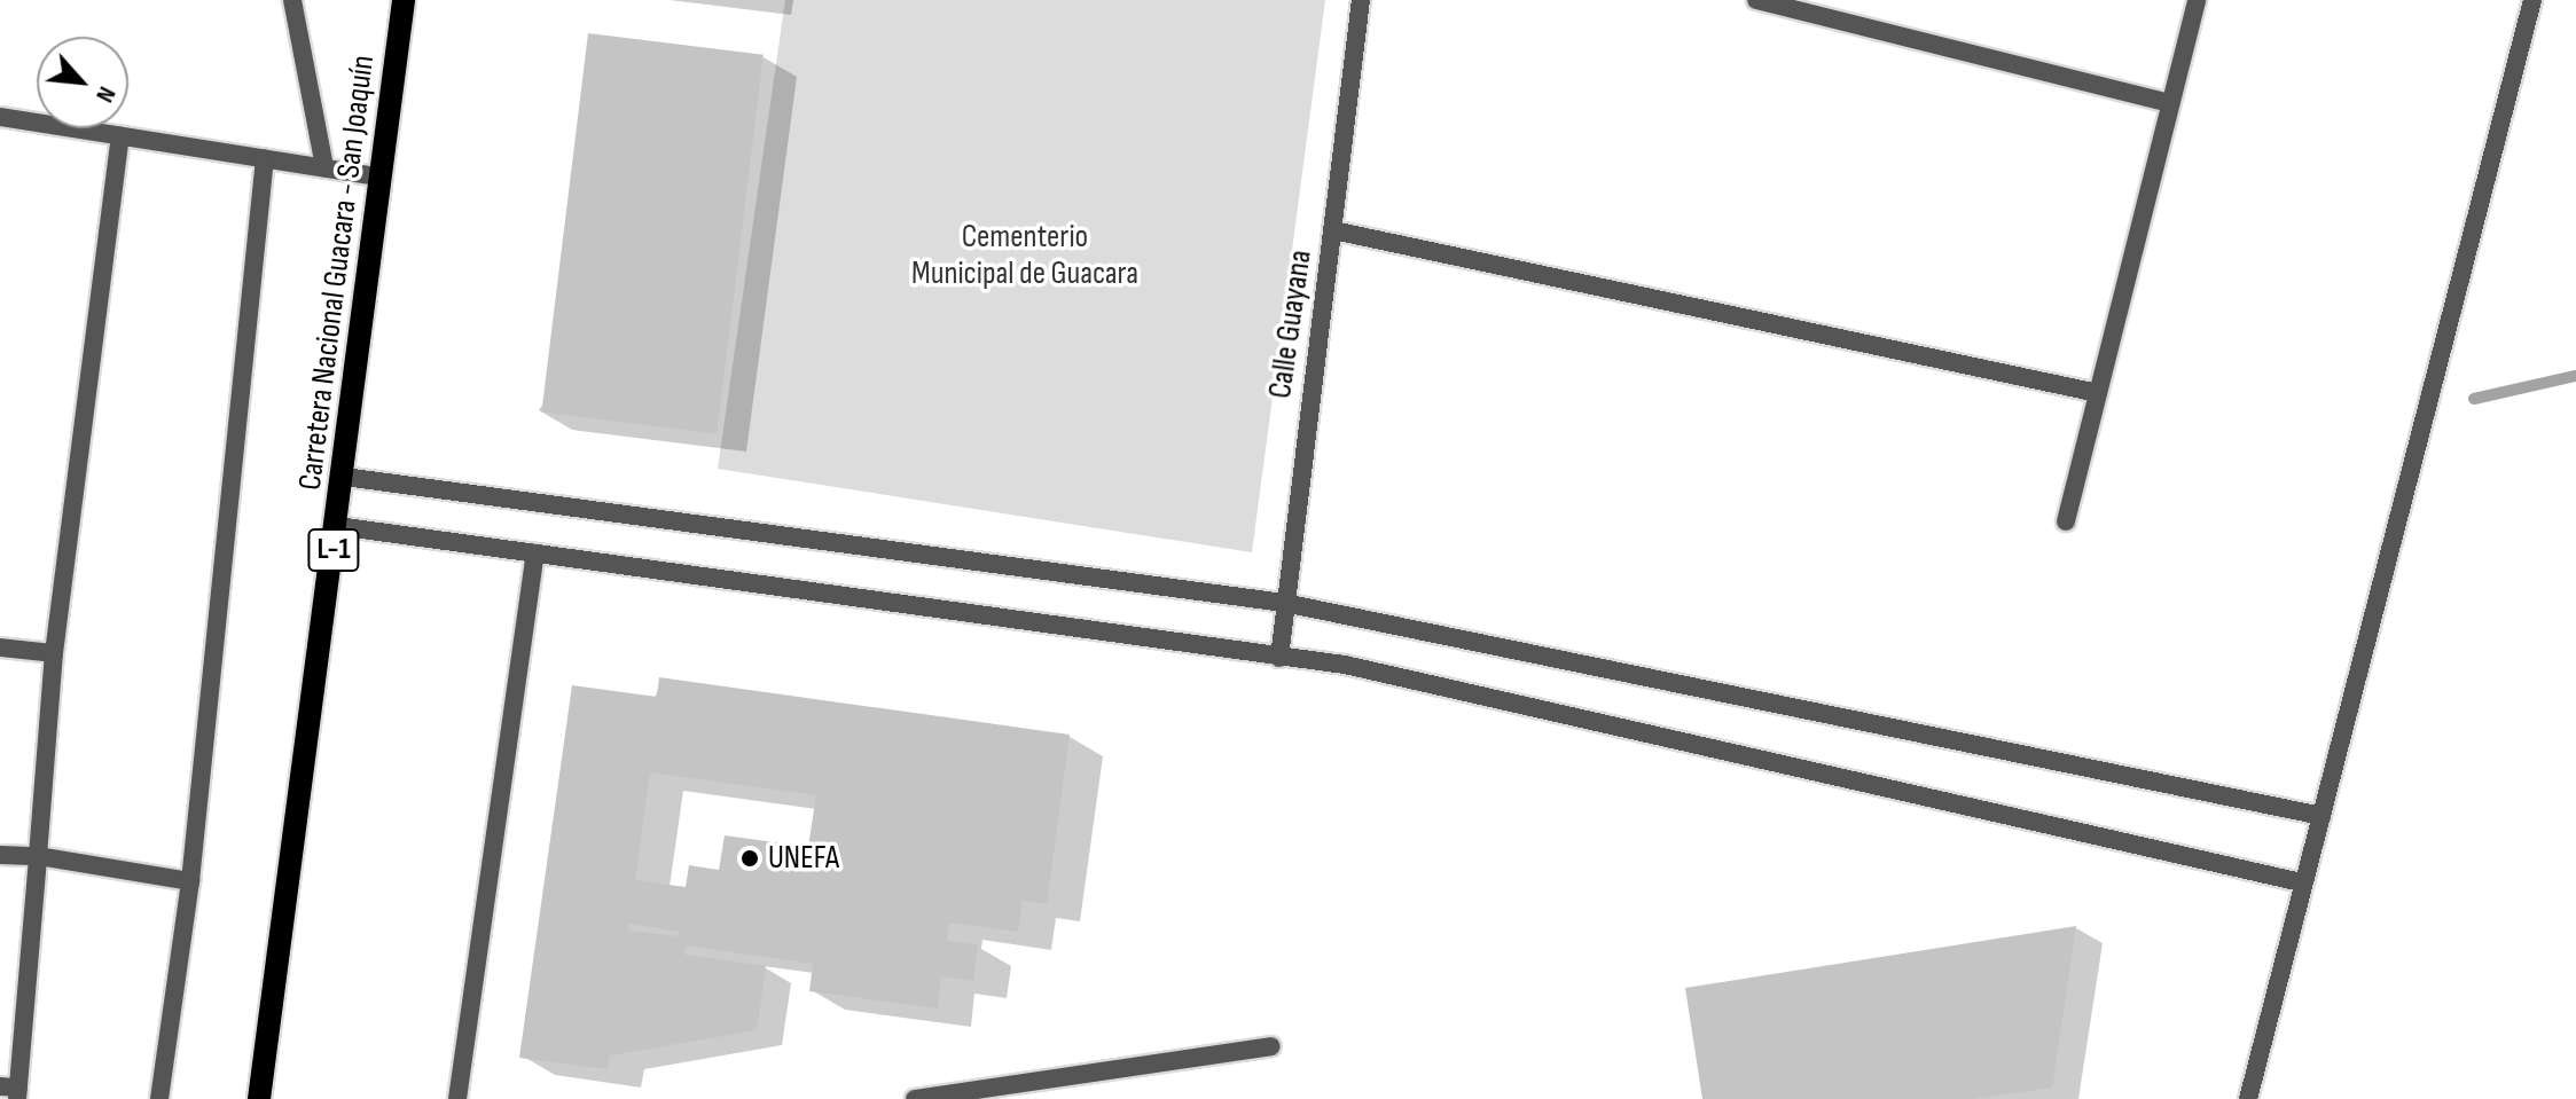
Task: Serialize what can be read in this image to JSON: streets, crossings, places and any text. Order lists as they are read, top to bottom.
{
  "streets": {
    "main road": ["Carretera Nacional Guacara - San Joaquín", "L-1"],
    "street": ["Calle Guayana"]
  },
  "parks": ["Cementerio Municipal de Guacara"],
  "places": ["UNEFA"],
  "north": "bottom right"
}
